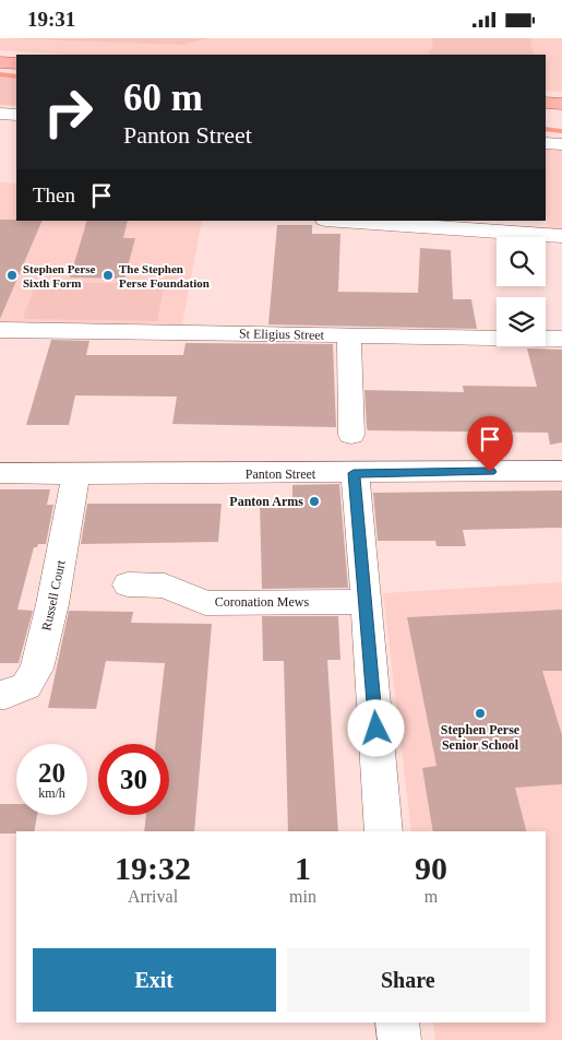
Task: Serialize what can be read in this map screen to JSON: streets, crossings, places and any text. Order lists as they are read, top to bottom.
{
  "streets": {
    "street": [
      "St Eligius Street",
      "Panton Street",
      "Russell Court",
      "Coronation Mews"
    ]
  },
  "crossings": [
    ["Panton Street", "Russell Court"]
  ],
  "places": [
    "Stephen Perse Sixth Form",
    "The Stephen Perse Foundation",
    "Panton Arms",
    "Stephen Perse Senior School"
  ],
  "page": {
    "status": "19:31",
    "turn": ["60 m", "Panton Street"],
    "then": "Then",
    "speed": "20 km/h",
    "limit": "30",
    "eta": [
      "19:32",
      "Arrival",
      "1",
      "min",
      "90",
      "m"
    ],
    "buttons": ["Exit", "Share"]
  }
}
